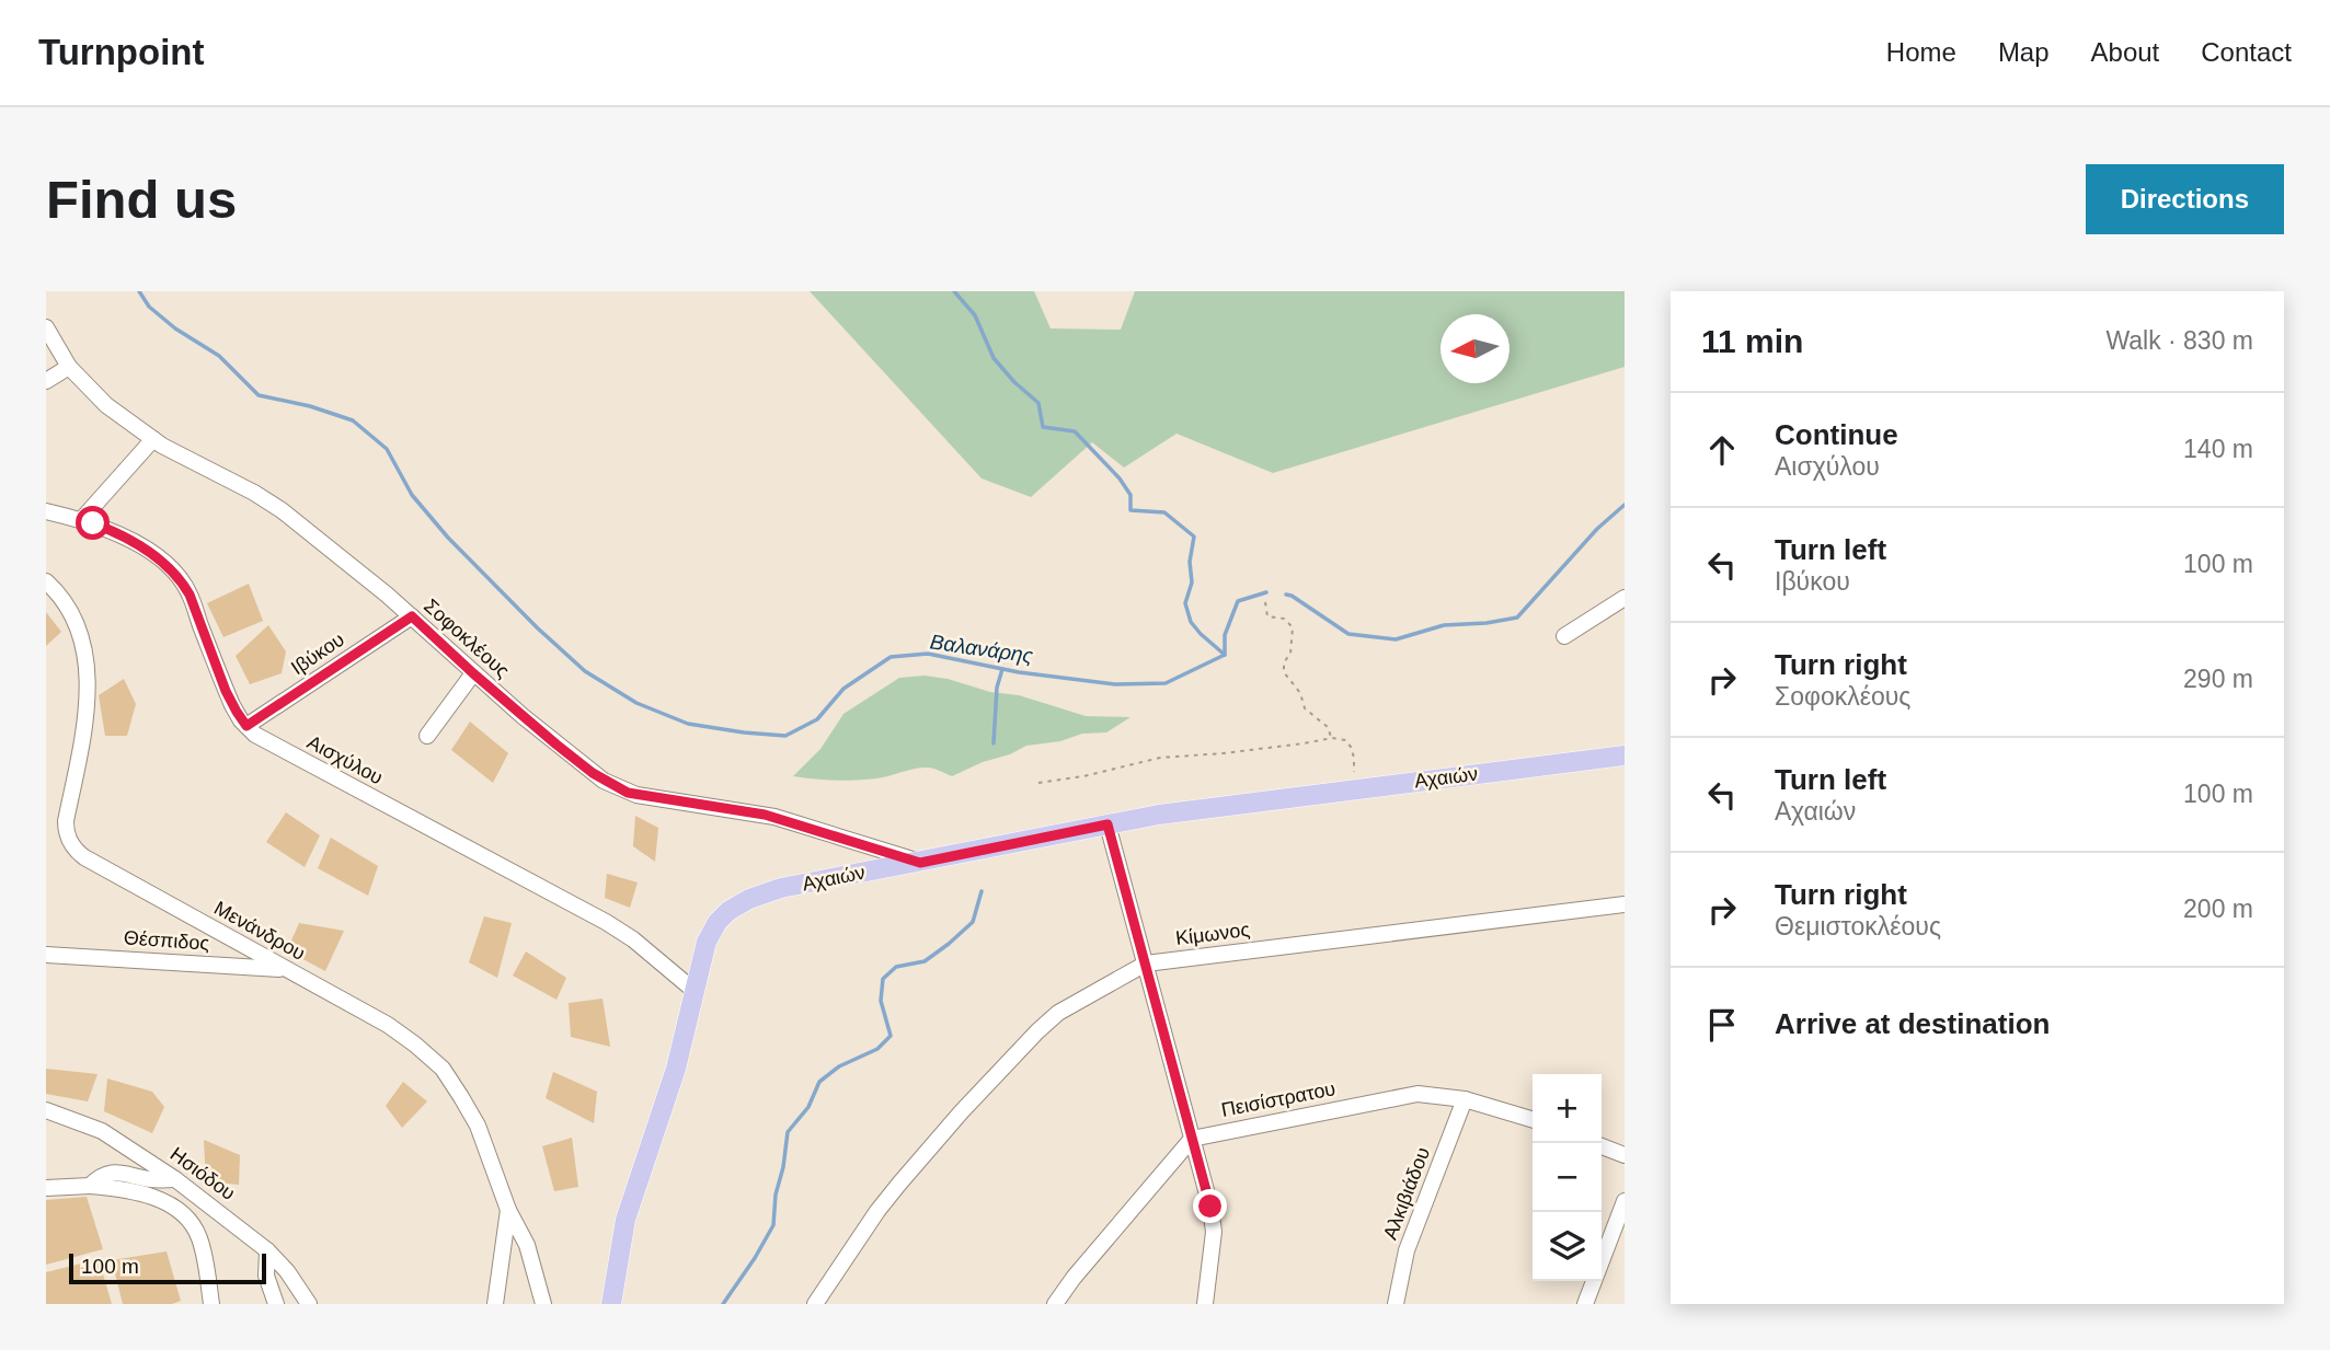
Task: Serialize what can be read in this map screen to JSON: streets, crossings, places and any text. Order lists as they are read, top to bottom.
{
  "streets": {
    "main road": ["Αχαιών"],
    "street": [
      "Σοφοκλέους",
      "Ιβύκου",
      "Αισχύλου",
      "Μενάνδρου",
      "Κίμωνος",
      "Θέσπιδος",
      "Πεισίστρατου",
      "Ησιόδου",
      "Αλκιβιάδου"
    ]
  },
  "crossings": [
    ["Σοφοκλέους", "Ιβύκου"],
    ["Σοφοκλέους", "Αχαιών"],
    ["Ιβύκου", "Αισχύλου"],
    ["Αισχύλου", "Αχαιών"],
    ["Μενάνδρου", "Θέσπιδος"],
    ["Πεισίστρατου", "Αλκιβιάδου"]
  ],
  "water": ["Βαλανάρης"],
  "scale_bar": "100 m",
  "north": "left",
  "page": {
    "header": "Turnpoint",
    "nav": [
      "Home",
      "Map",
      "About",
      "Contact"
    ],
    "buttons": "Directions",
    "title": "Find us",
    "heading": ["11 min", "Walk · 830 m"],
    "list": [
      ["Continue", "Αισχύλου", "140 m"],
      ["Turn left", "Ιβύκου", "100 m"],
      ["Turn right", "Σοφοκλέους", "290 m"],
      ["Turn left", "Αχαιών", "100 m"],
      ["Turn right", "Θεμιστοκλέους", "200 m"],
      "Arrive at destination"
    ],
    "map_buttons": ["+", "−"],
    "scale": "100 m"
  }
}
